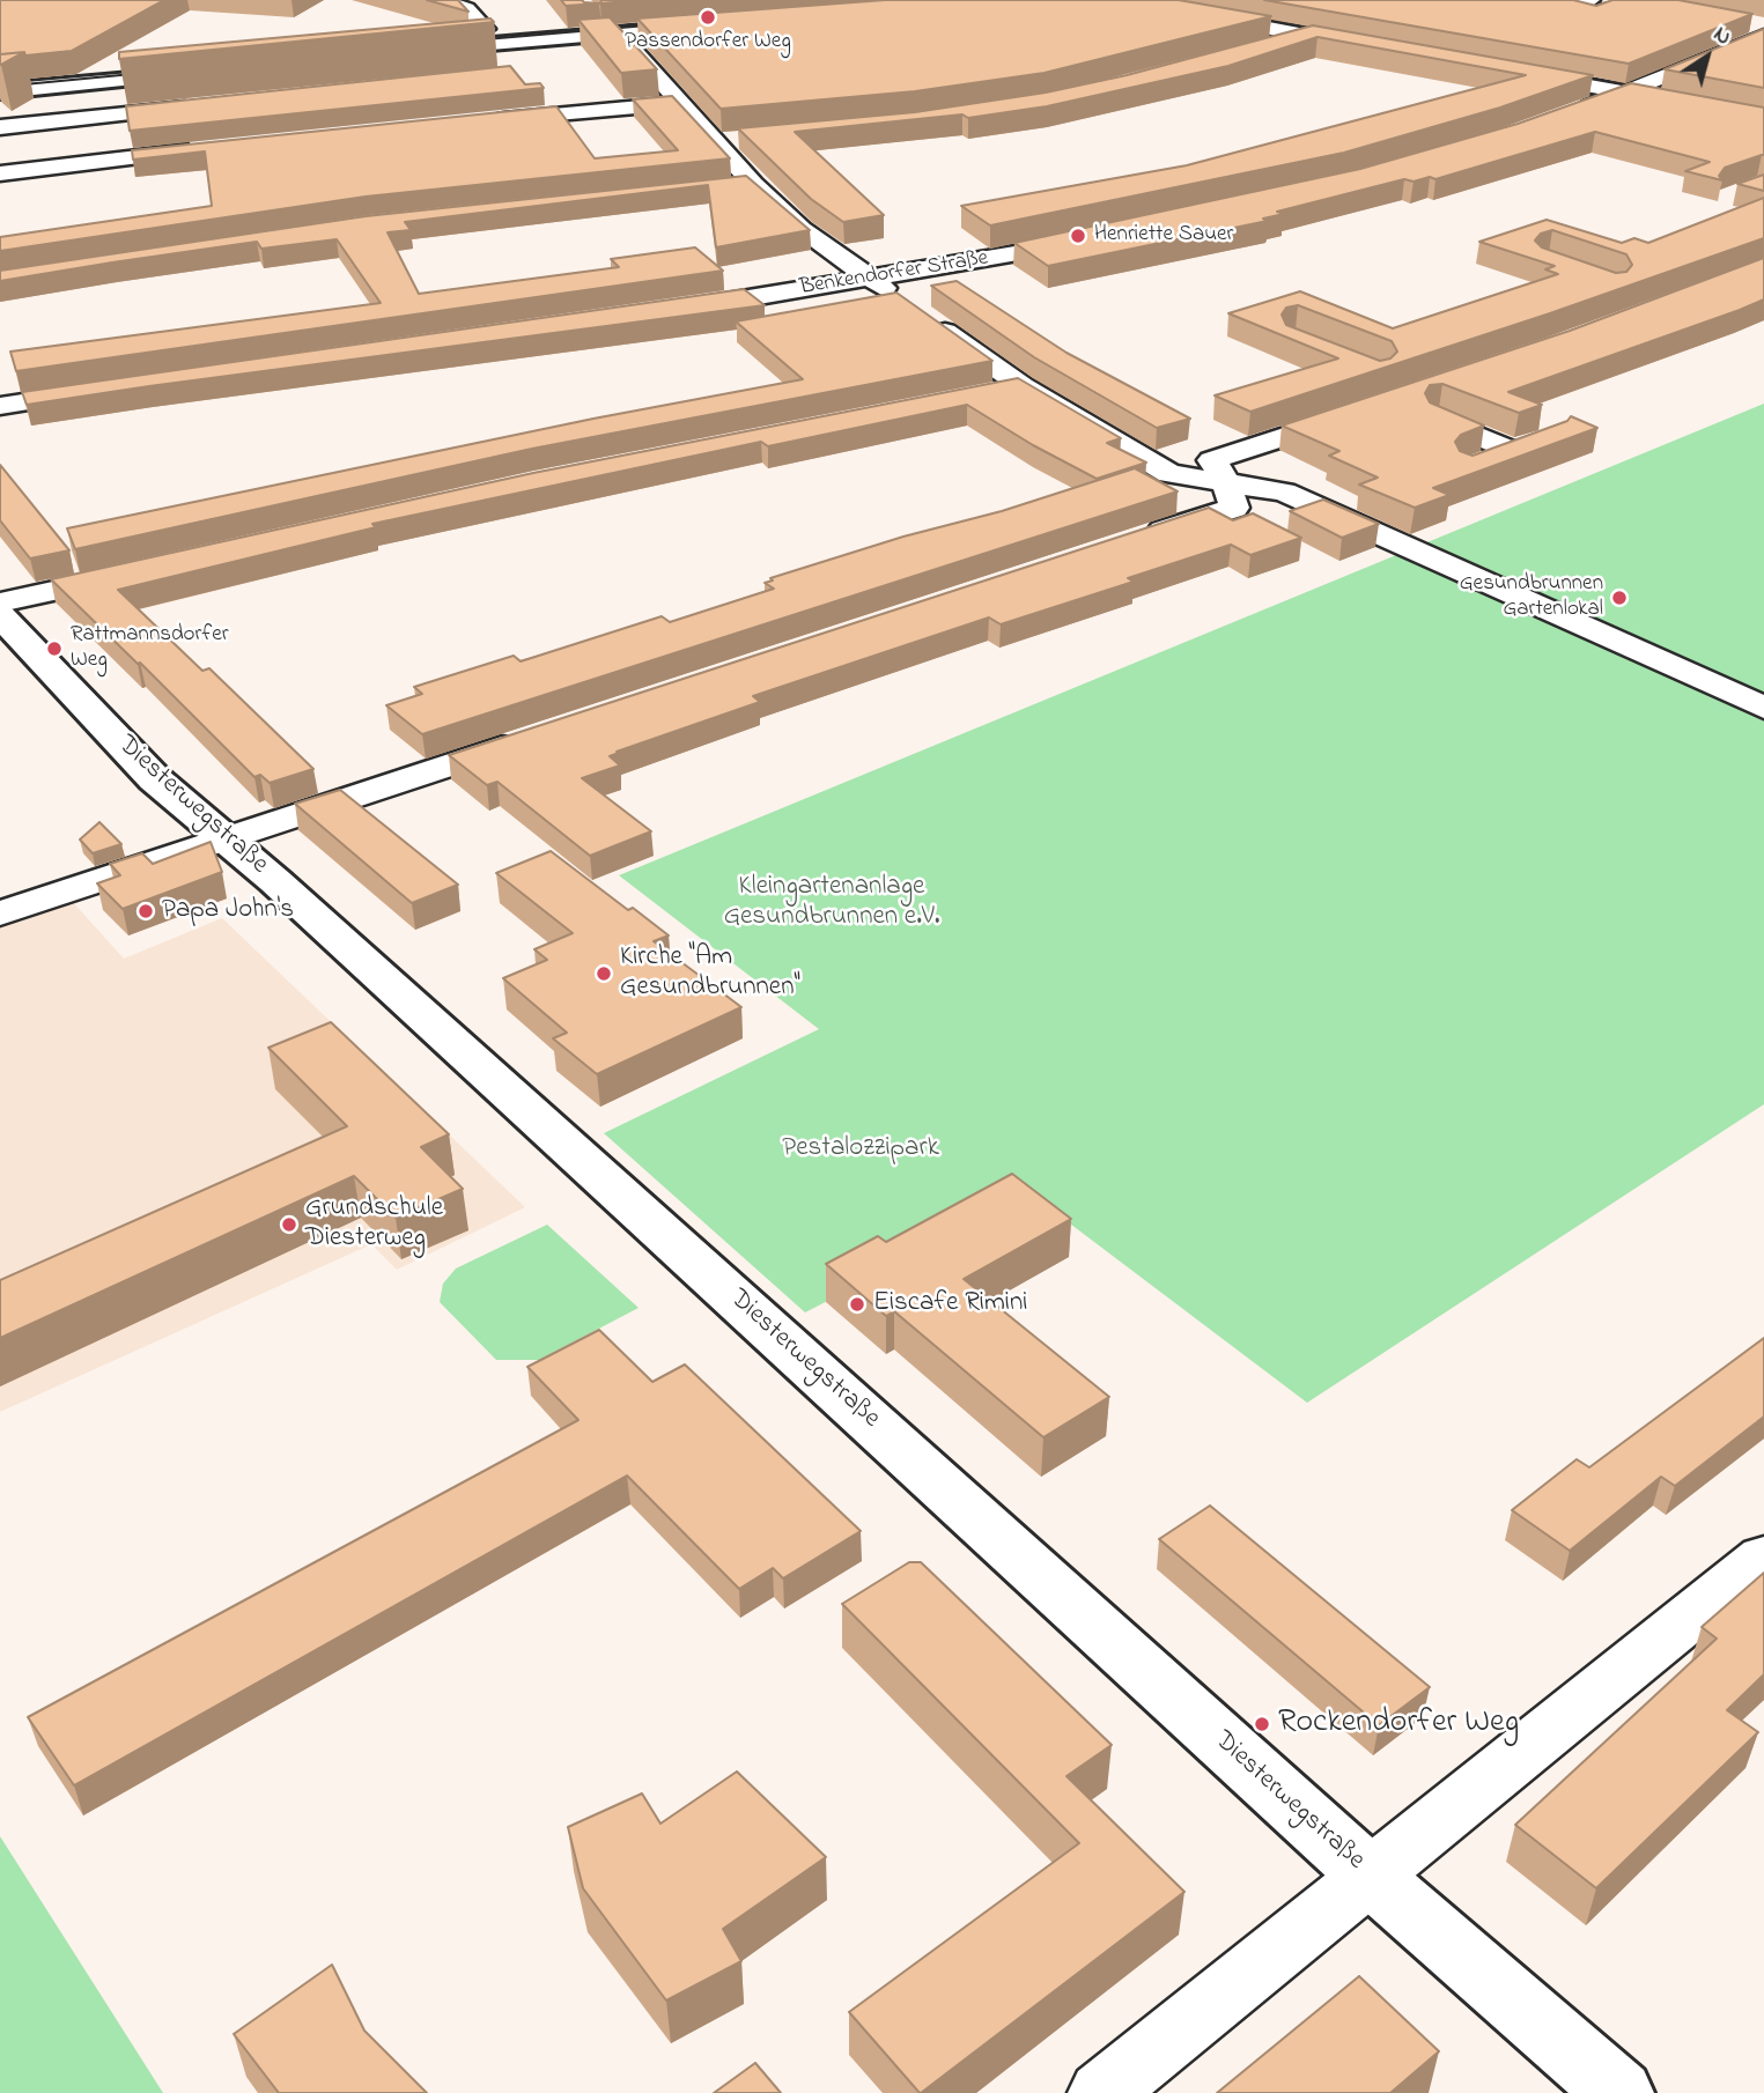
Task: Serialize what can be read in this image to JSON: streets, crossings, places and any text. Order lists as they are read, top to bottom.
{
  "streets": {
    "street": ["Benkendorfer Straße", "Diesterwegstraße"]
  },
  "parks": ["Kleingartenanlage Gesundbrunnen e.V.", "Pestalozzipark"],
  "places": [
    "Passendorfer Weg",
    "Henriette Sauer",
    "Gesundbrunnen Gartenlokal",
    "Rattmannsdorfer Weg",
    "Papa John's",
    "Kirche \"Am Gesundbrunnen\"",
    "Grundschule Diesterweg",
    "Eiscafe Rimini",
    "Rockendorfer Weg"
  ],
  "north": "top right"
}
